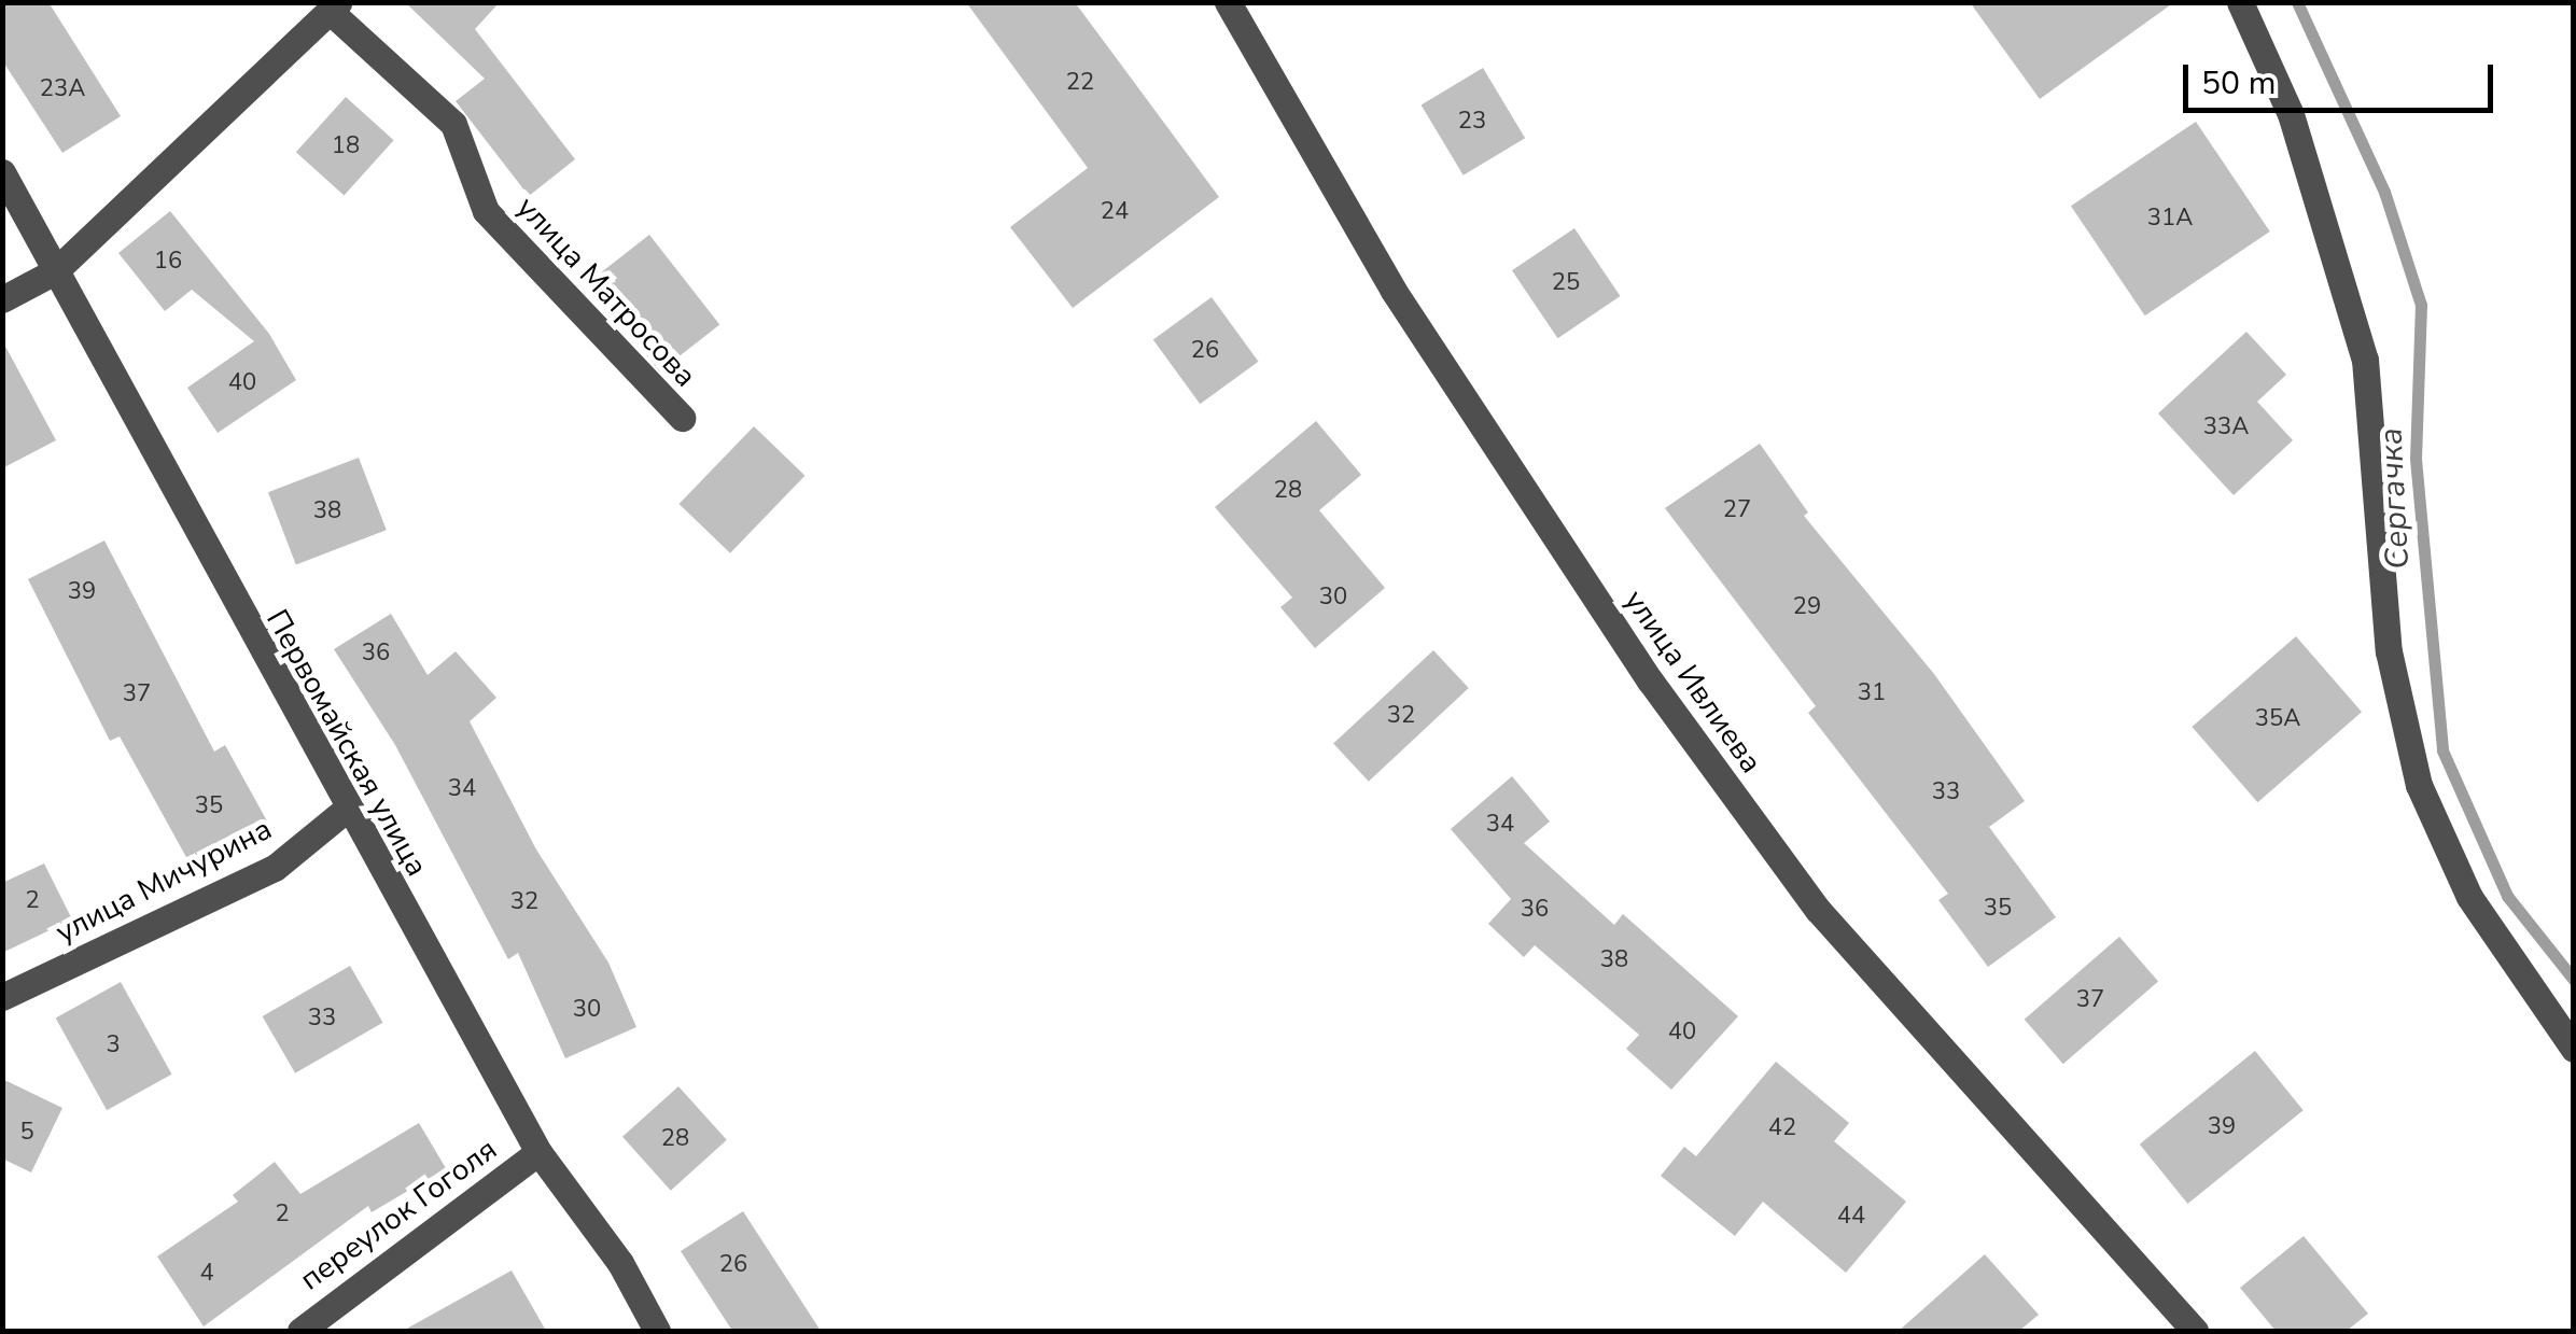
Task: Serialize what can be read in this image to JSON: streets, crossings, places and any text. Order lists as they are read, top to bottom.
{
  "streets": {
    "street": [
      "улица Матросова",
      "улица Ивлиева",
      "Первомайская улица",
      "улица Мичурина",
      "переулок Гоголя"
    ]
  },
  "crossings": [
    ["улица Матросова", "Первомайская улица"],
    ["Первомайская улица", "улица Мичурина"],
    ["Первомайская улица", "переулок Гоголя"]
  ],
  "water": ["Сергачка"],
  "house_numbers": [
    "22",
    "23А",
    "23",
    "18",
    "24",
    "31А",
    "16",
    "25",
    "26",
    "40",
    "33А",
    "28",
    "27",
    "38",
    "39",
    "30",
    "29",
    "36",
    "31",
    "37",
    "32",
    "35А",
    "34",
    "33",
    "35",
    "34",
    "2",
    "32",
    "35",
    "36",
    "38",
    "37",
    "30",
    "33",
    "40",
    "3",
    "39",
    "42",
    "5",
    "28",
    "2",
    "44",
    "26",
    "4"
  ],
  "scale_bar": "50 m"
}
